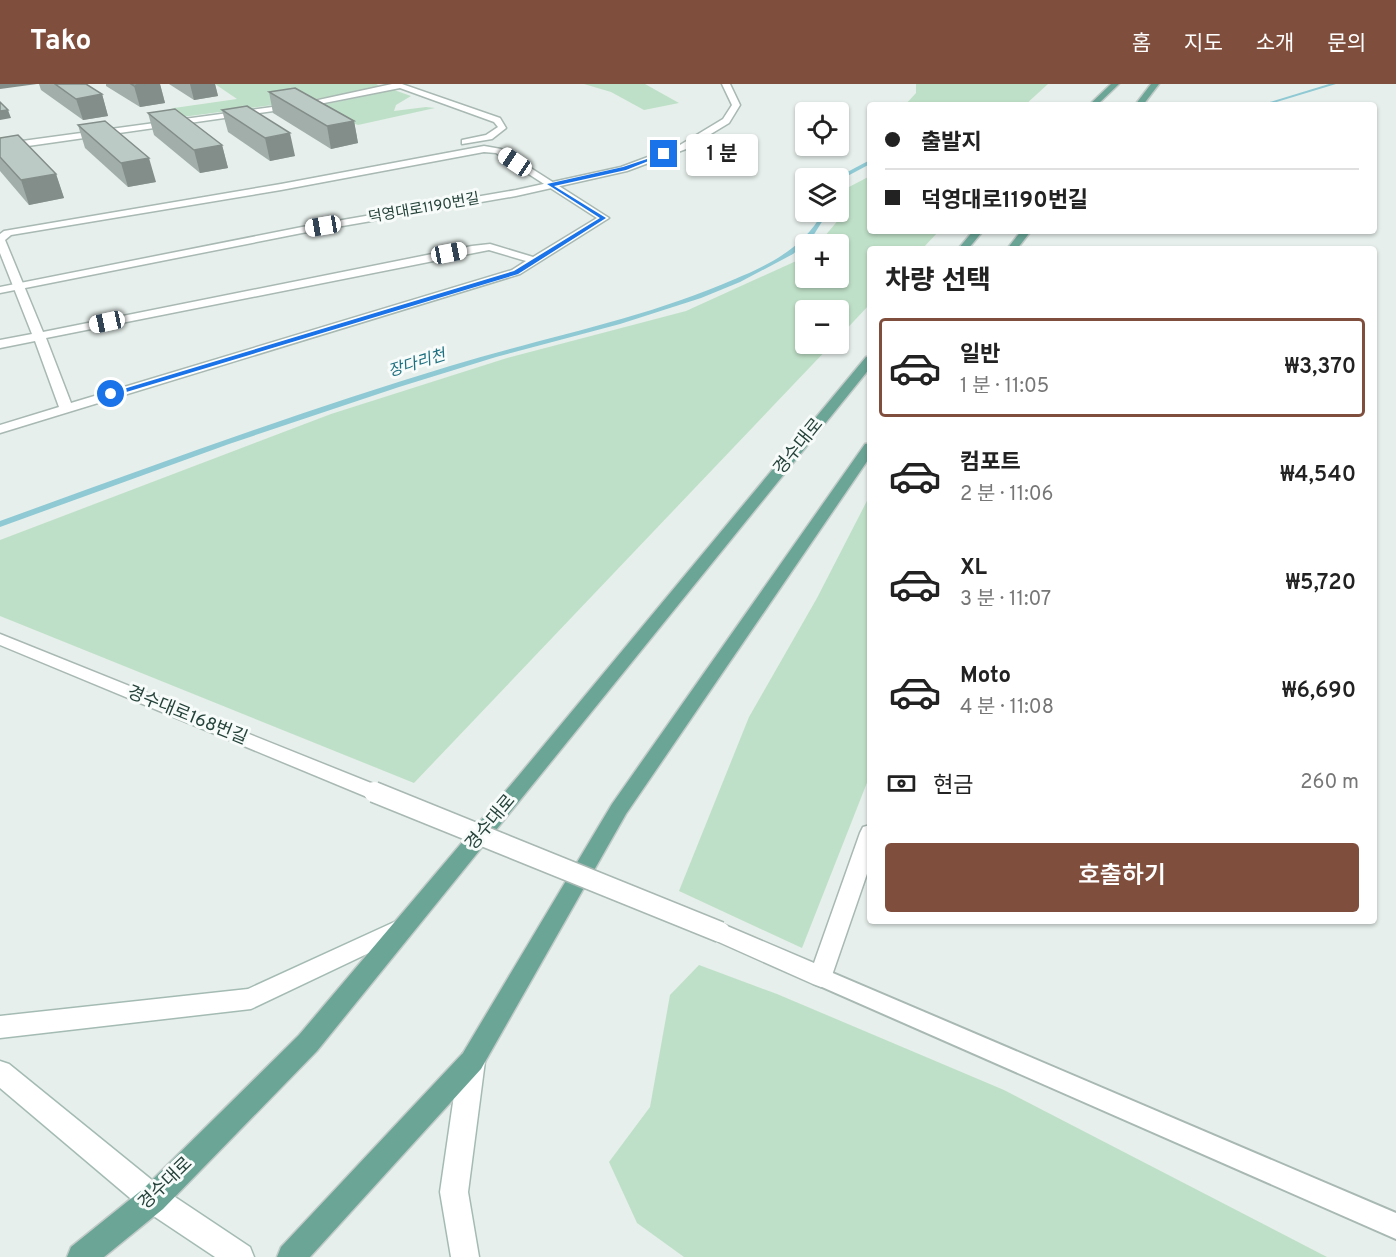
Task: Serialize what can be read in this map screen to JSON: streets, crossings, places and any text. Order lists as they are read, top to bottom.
{
  "streets": {
    "main road": ["경수대로"],
    "street": ["덕영대로1190번길", "경수대로168번길"]
  },
  "water": ["장다리천"],
  "page": {
    "header": "Tako",
    "nav": [
      "홈",
      "지도",
      "소개",
      "문의"
    ],
    "map_buttons": ["+", "−"],
    "banner": ["출발지", "덕영대로1190번길"],
    "bubble": "1 분",
    "heading": "차량 선택",
    "list": [
      {
        "name": "일반",
        "note": "1 분 · 11:05",
        "value": "₩3,370"
      },
      {
        "name": "컴포트",
        "note": "2 분 · 11:06",
        "value": "₩4,540"
      },
      {
        "name": "XL",
        "note": "3 분 · 11:07",
        "value": "₩5,720"
      },
      {
        "name": "Moto",
        "note": "4 분 · 11:08",
        "value": "₩6,690"
      }
    ],
    "pay": ["현금", "260 m"],
    "buttons": "호출하기"
  }
}
